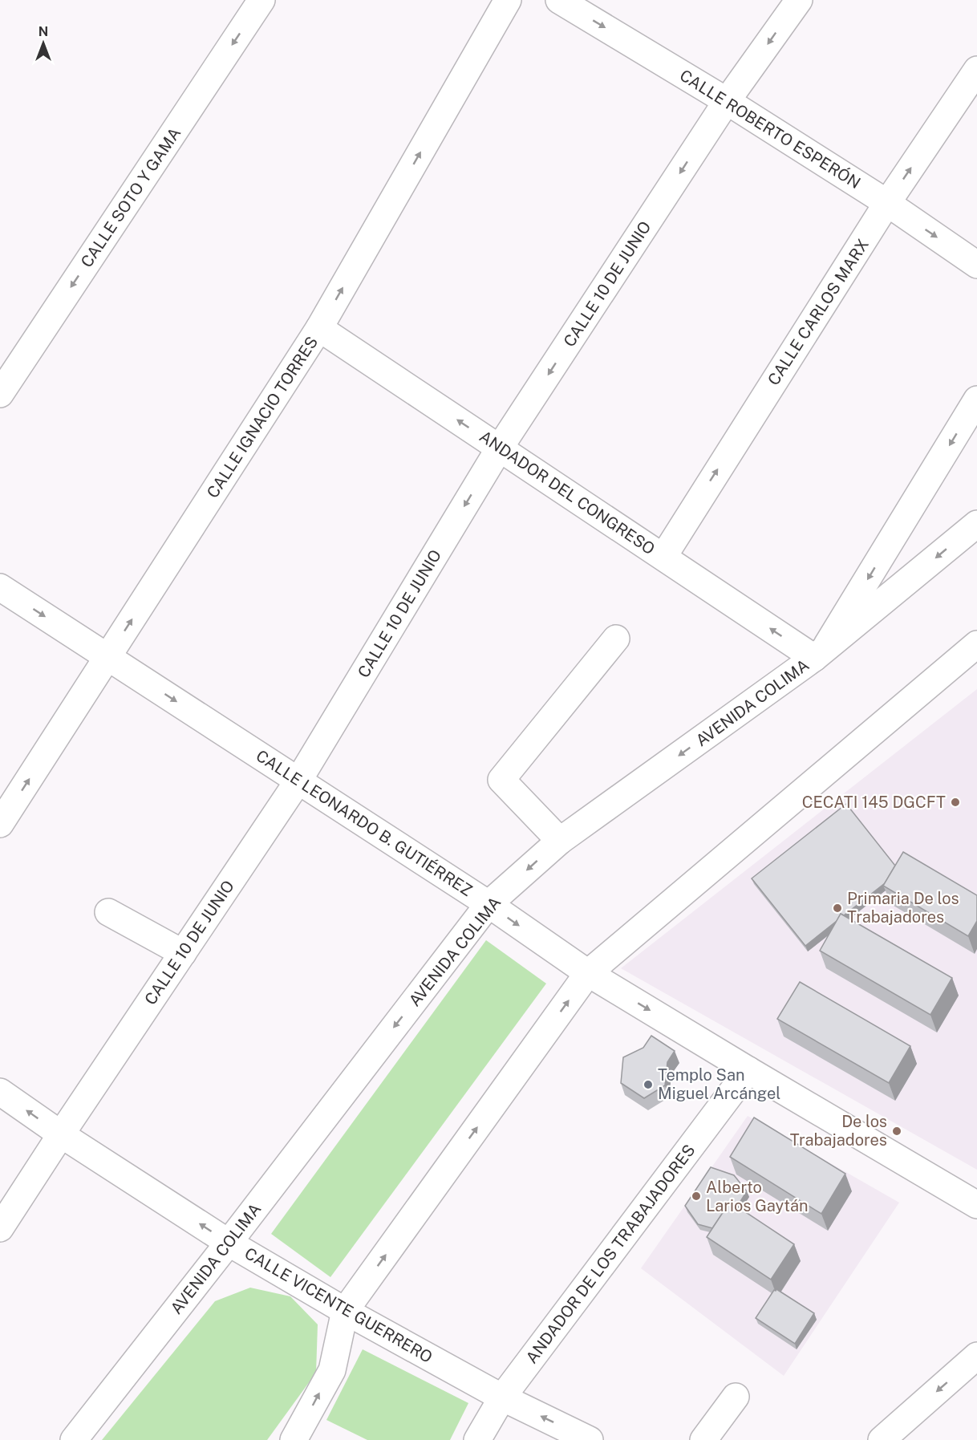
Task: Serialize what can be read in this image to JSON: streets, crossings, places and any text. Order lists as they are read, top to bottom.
{
  "streets": {
    "street": [
      "CALLE ROBERTO ESPERÓN",
      "CALLE SOTO Y GAMA",
      "CALLE 10 DE JUNIO",
      "CALLE CARLOS MARX",
      "CALLE IGNACIO TORRES",
      "ANDADOR DEL CONGRESO",
      "AVENIDA COLIMA",
      "CALLE LEONARDO B. GUTIÉRREZ",
      "ANDADOR DE LOS TRABAJADORES",
      "CALLE VICENTE GUERRERO"
    ]
  },
  "crossings": [
    ["CALLE ROBERTO ESPERÓN", "CALLE 10 DE JUNIO"],
    ["CALLE ROBERTO ESPERÓN", "CALLE CARLOS MARX"],
    ["CALLE 10 DE JUNIO", "ANDADOR DEL CONGRESO"],
    ["CALLE 10 DE JUNIO", "CALLE LEONARDO B. GUTIÉRREZ"],
    ["CALLE 10 DE JUNIO", "CALLE VICENTE GUERRERO"],
    ["CALLE CARLOS MARX", "ANDADOR DEL CONGRESO"],
    ["CALLE IGNACIO TORRES", "ANDADOR DEL CONGRESO"],
    ["CALLE IGNACIO TORRES", "CALLE LEONARDO B. GUTIÉRREZ"],
    ["ANDADOR DEL CONGRESO", "AVENIDA COLIMA"],
    ["AVENIDA COLIMA", "CALLE LEONARDO B. GUTIÉRREZ"],
    ["AVENIDA COLIMA", "CALLE VICENTE GUERRERO"],
    ["CALLE LEONARDO B. GUTIÉRREZ", "ANDADOR DE LOS TRABAJADORES"],
    ["ANDADOR DE LOS TRABAJADORES", "CALLE VICENTE GUERRERO"]
  ],
  "one_way": [
    "CALLE ROBERTO ESPERÓN",
    "CALLE SOTO Y GAMA",
    "CALLE 10 DE JUNIO",
    "CALLE IGNACIO TORRES",
    "ANDADOR DEL CONGRESO",
    "CALLE LEONARDO B. GUTIÉRREZ",
    "CALLE VICENTE GUERRERO"
  ],
  "places": [
    "CECATI 145 DGCFT",
    "Primaria De los Trabajadores",
    "Templo San Miguel Arcángel",
    "De los Trabajadores",
    "Alberto Larios Gaytán"
  ],
  "north": "top"
}
